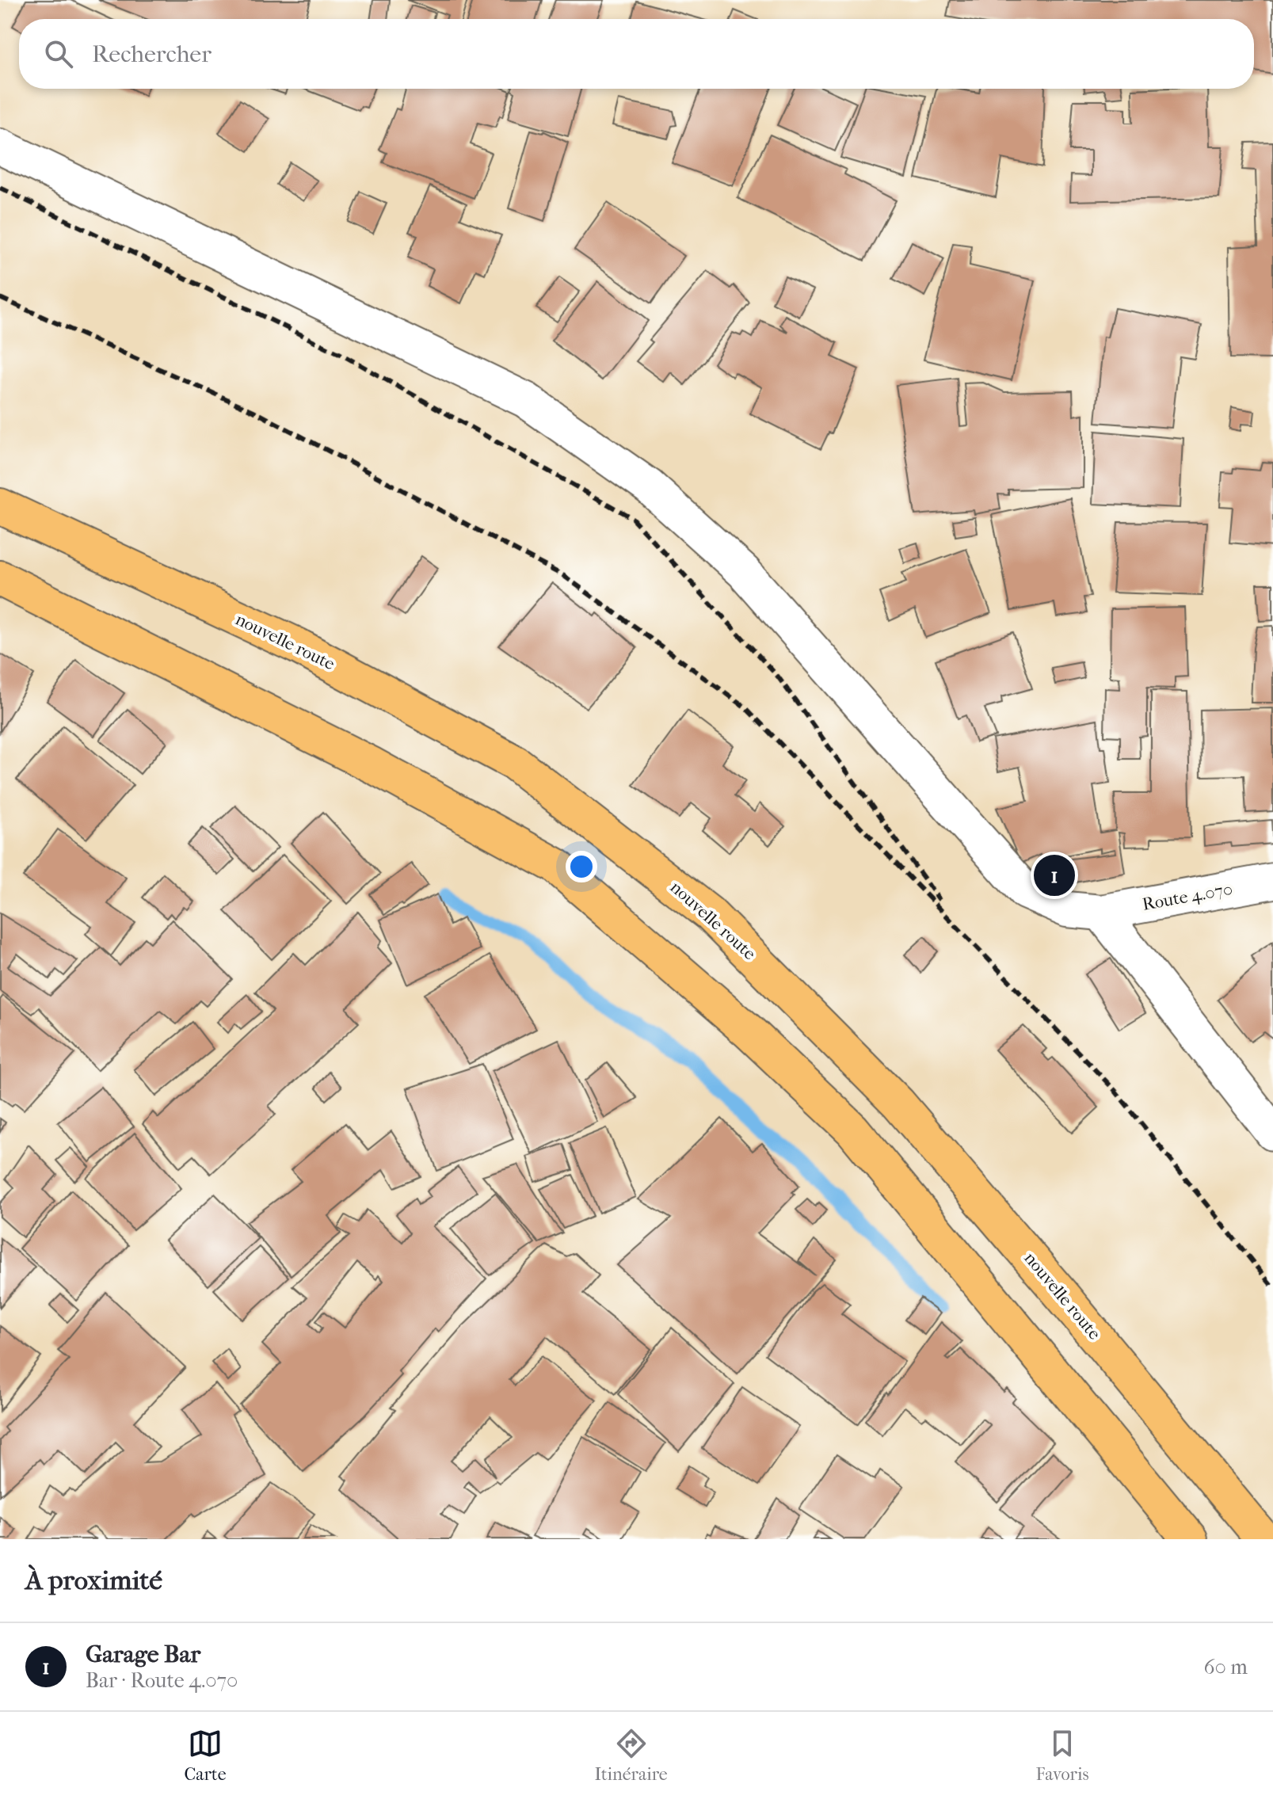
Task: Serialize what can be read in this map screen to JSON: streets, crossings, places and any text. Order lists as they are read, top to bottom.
{
  "streets": {
    "highway": ["nouvelle route"],
    "street": ["Route 4.070"]
  },
  "page": {
    "search": "Rechercher",
    "pins": "1",
    "heading": "À proximité",
    "list": [
      {
        "mark": "1",
        "name": "Garage Bar",
        "note": "Bar · Route 4.070",
        "value": "60 m"
      }
    ],
    "nav": ["Carte", "Itinéraire", "Favoris"]
  }
}
